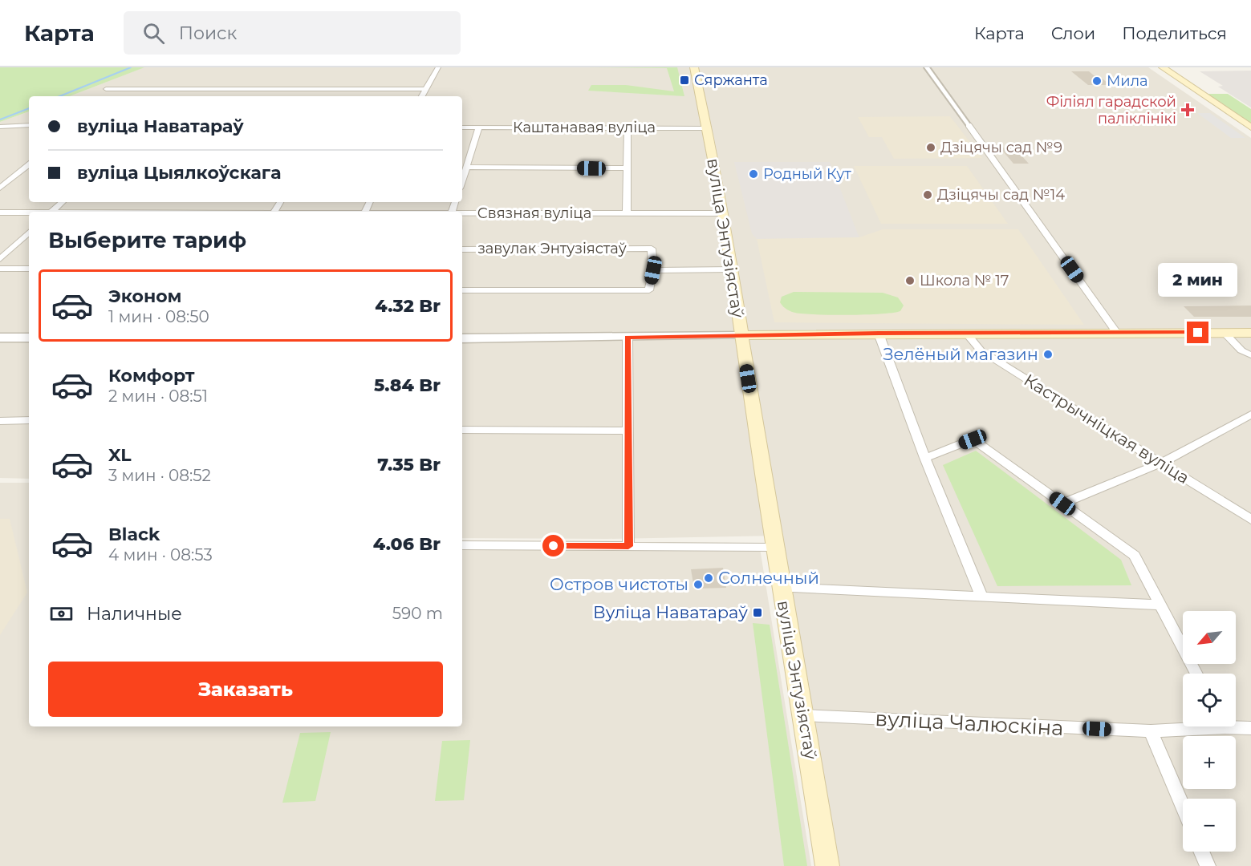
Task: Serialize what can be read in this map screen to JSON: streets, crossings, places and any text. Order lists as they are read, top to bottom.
{
  "streets": {
    "main road": ["вуліца Энтузіястаў"],
    "street": [
      "Каштанавая вуліца",
      "Связная вуліца",
      "завулак Энтузіястаў",
      "Кастрычніцкая вуліца",
      "вуліца Чалюскіна"
    ]
  },
  "crossings": [
    ["Каштанавая вуліца", "вуліца Энтузіястаў"],
    ["Связная вуліца", "вуліца Энтузіястаў"],
    ["вуліца Энтузіястаў", "вуліца Чалюскіна"]
  ],
  "places": {
    "transit": ["Сяржанта", "Вуліца Наватараў"],
    "other": [
      "Мила",
      "Дзіцячы сад №9",
      "Родный Кут",
      "Дзіцячы сад №14",
      "Школа № 17",
      "Зелёный магазин",
      "Солнечный",
      "Остров чистоты"
    ],
    "health": ["Філіял гарадской паліклінікі"]
  },
  "north": "bottom left",
  "page": {
    "header": "Карта",
    "search": "Поиск",
    "nav": ["Карта", "Слои", "Поделиться"],
    "banner": ["вуліца Наватараў", "вуліца Цыялкоўскага"],
    "heading": "Выберите тариф",
    "bubble": "2 мин",
    "list": [
      {
        "name": "Эконом",
        "note": "1 мин · 08:50",
        "value": "4.32 Br"
      },
      {
        "name": "Комфорт",
        "note": "2 мин · 08:51",
        "value": "5.84 Br"
      },
      {
        "name": "XL",
        "note": "3 мин · 08:52",
        "value": "7.35 Br"
      },
      {
        "name": "Black",
        "note": "4 мин · 08:53",
        "value": "4.06 Br"
      }
    ],
    "pay": ["Наличные", "590 m"],
    "map_buttons": ["+", "−"],
    "buttons": "Заказать"
  }
}
